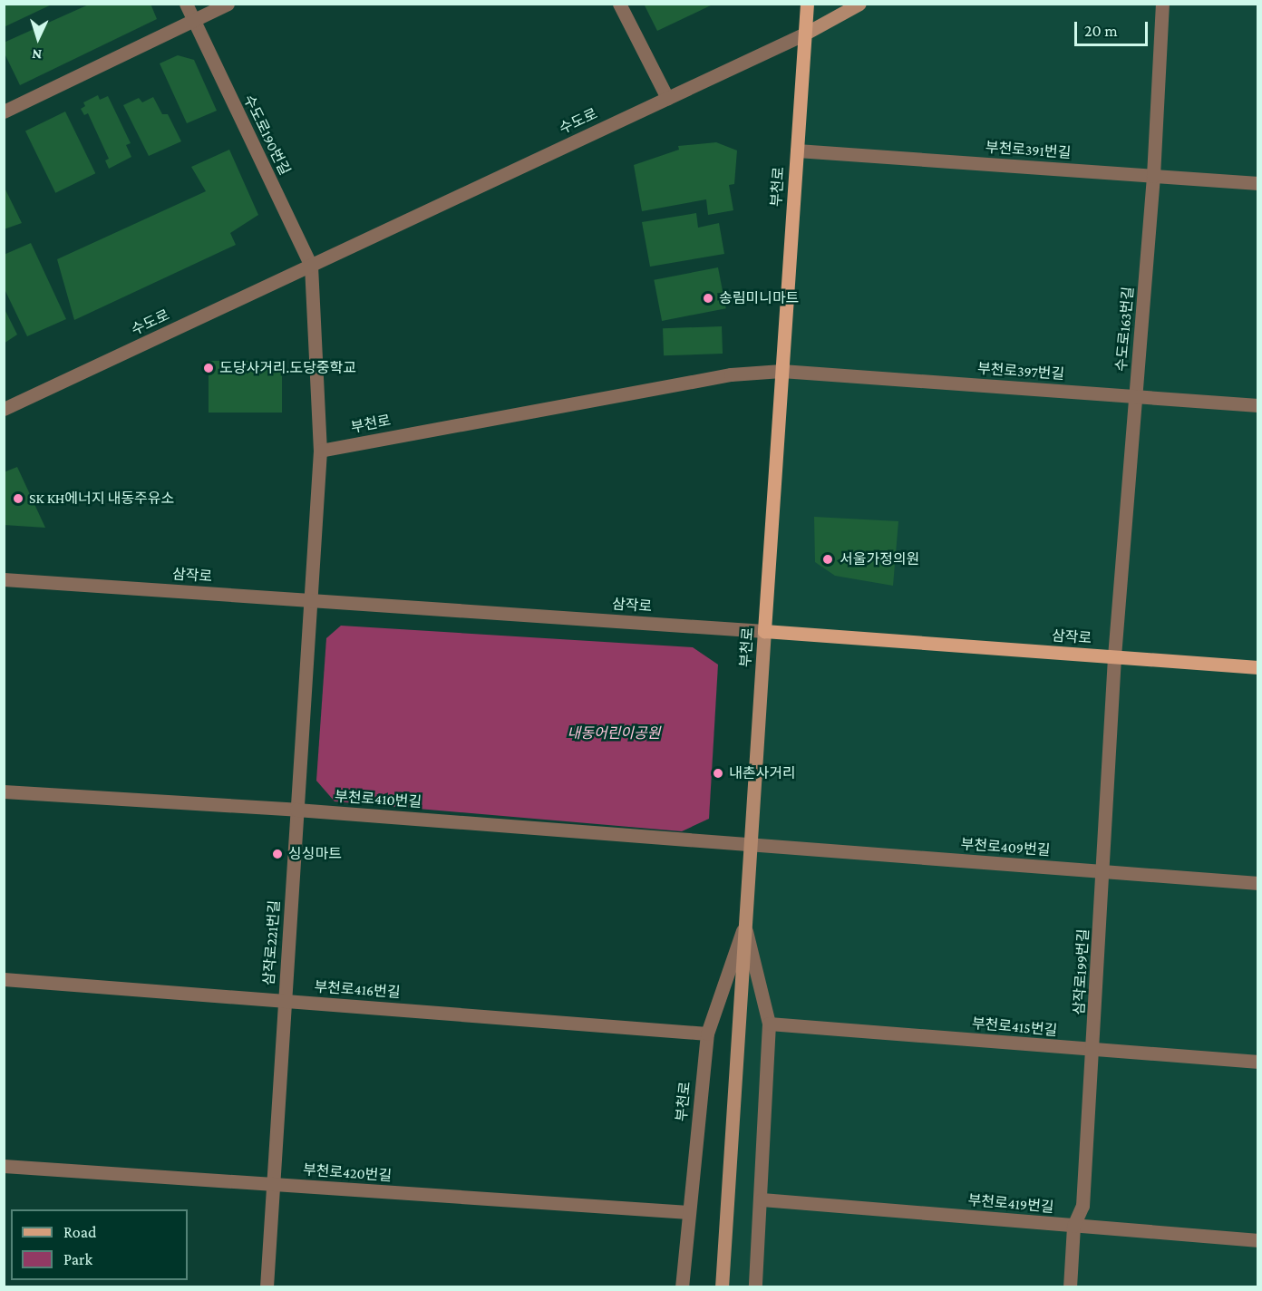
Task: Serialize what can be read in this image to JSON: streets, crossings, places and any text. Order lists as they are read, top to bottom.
{
  "streets": {
    "main road": ["부천로", "삼작로"],
    "street": [
      "수도로",
      "수도로190번길",
      "부천로391번길",
      "수도로163번길",
      "부천로397번길",
      "부천로410번길",
      "부천로409번길",
      "삼작로221번길",
      "삼작로199번길",
      "부천로416번길",
      "부천로415번길",
      "부천로420번길",
      "부천로419번길"
    ]
  },
  "crossings": [
    ["수도로", "수도로190번길"],
    ["수도로", "부천로"],
    ["부천로391번길", "부천로"],
    ["부천로391번길", "수도로163번길"],
    ["부천로", "부천로397번길"],
    ["부천로", "삼작로"],
    ["부천로", "부천로410번길"],
    ["부천로", "부천로409번길"],
    ["부천로", "부천로416번길"],
    ["부천로", "부천로415번길"],
    ["부천로", "부천로420번길"],
    ["부천로", "부천로419번길"],
    ["수도로163번길", "부천로397번길"],
    ["수도로163번길", "삼작로"],
    ["수도로163번길", "삼작로199번길"],
    ["삼작로", "삼작로221번길"],
    ["삼작로", "삼작로199번길"],
    ["부천로410번길", "부천로409번길"],
    ["부천로410번길", "삼작로221번길"],
    ["부천로409번길", "삼작로199번길"],
    ["삼작로221번길", "부천로416번길"],
    ["삼작로221번길", "부천로420번길"],
    ["삼작로199번길", "부천로415번길"],
    ["삼작로199번길", "부천로419번길"]
  ],
  "parks": ["내동어린이공원"],
  "places": [
    "송림미니마트",
    "도당사거리.도당중학교",
    "SK KH에너지 내동주유소",
    "서울가정의원",
    "내촌사거리",
    "싱싱마트"
  ],
  "legend": ["Road", "Park"],
  "scale_bar": "20 m",
  "north": "bottom"
}
